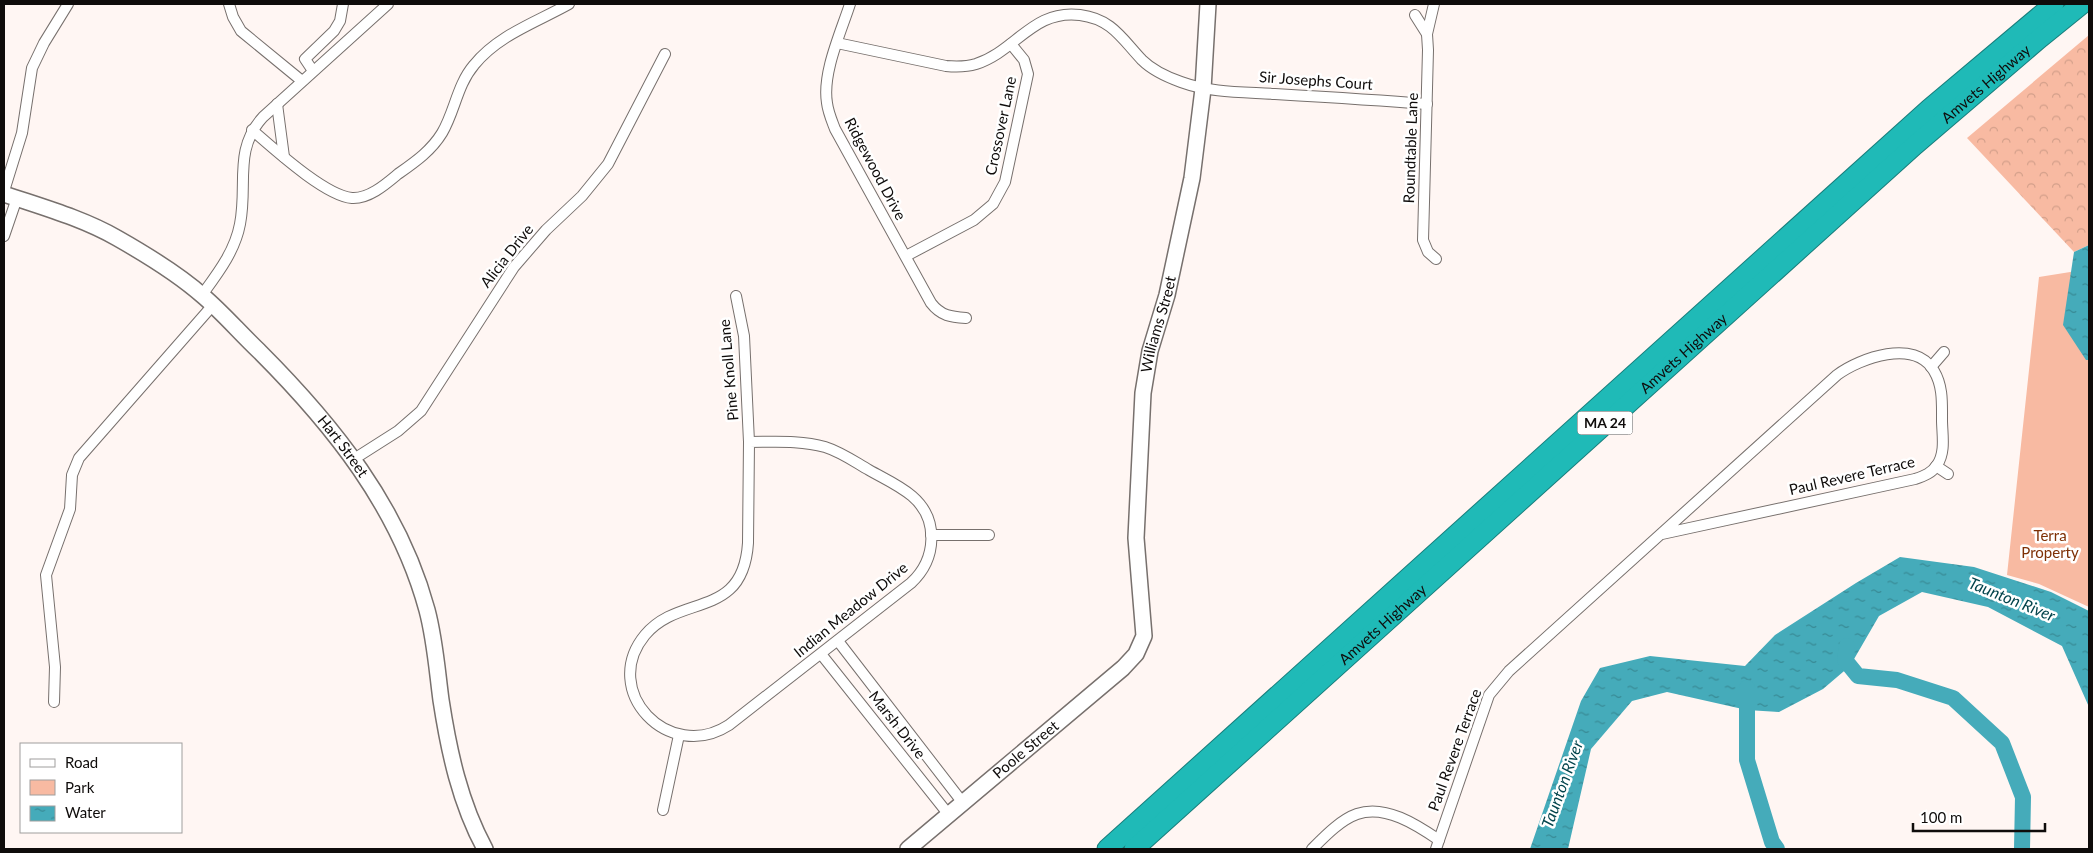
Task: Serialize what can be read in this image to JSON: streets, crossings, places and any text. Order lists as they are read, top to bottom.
{
  "streets": {
    "highway": ["Amvets Highway", "MA 24"],
    "street": [
      "Sir Josephs Court",
      "Crossover Lane",
      "Roundtable Lane",
      "Ridgewood Drive",
      "Alicia Drive",
      "Williams Street",
      "Pine Knoll Lane",
      "Hart Street",
      "Paul Revere Terrace",
      "Indian Meadow Drive",
      "Marsh Drive",
      "Poole Street"
    ]
  },
  "crossings": [
    ["Sir Josephs Court", "Crossover Lane"],
    ["Sir Josephs Court", "Roundtable Lane"],
    ["Sir Josephs Court", "Ridgewood Drive"],
    ["Sir Josephs Court", "Williams Street"],
    ["Crossover Lane", "Ridgewood Drive"],
    ["Alicia Drive", "Hart Street"],
    ["Williams Street", "Poole Street"],
    ["Pine Knoll Lane", "Indian Meadow Drive"],
    ["Indian Meadow Drive", "Marsh Drive"],
    ["Marsh Drive", "Poole Street"]
  ],
  "water": ["Taunton River"],
  "parks": ["Terra Property"],
  "legend": ["Road", "Park", "Water"],
  "scale_bar": "100 m"
}
